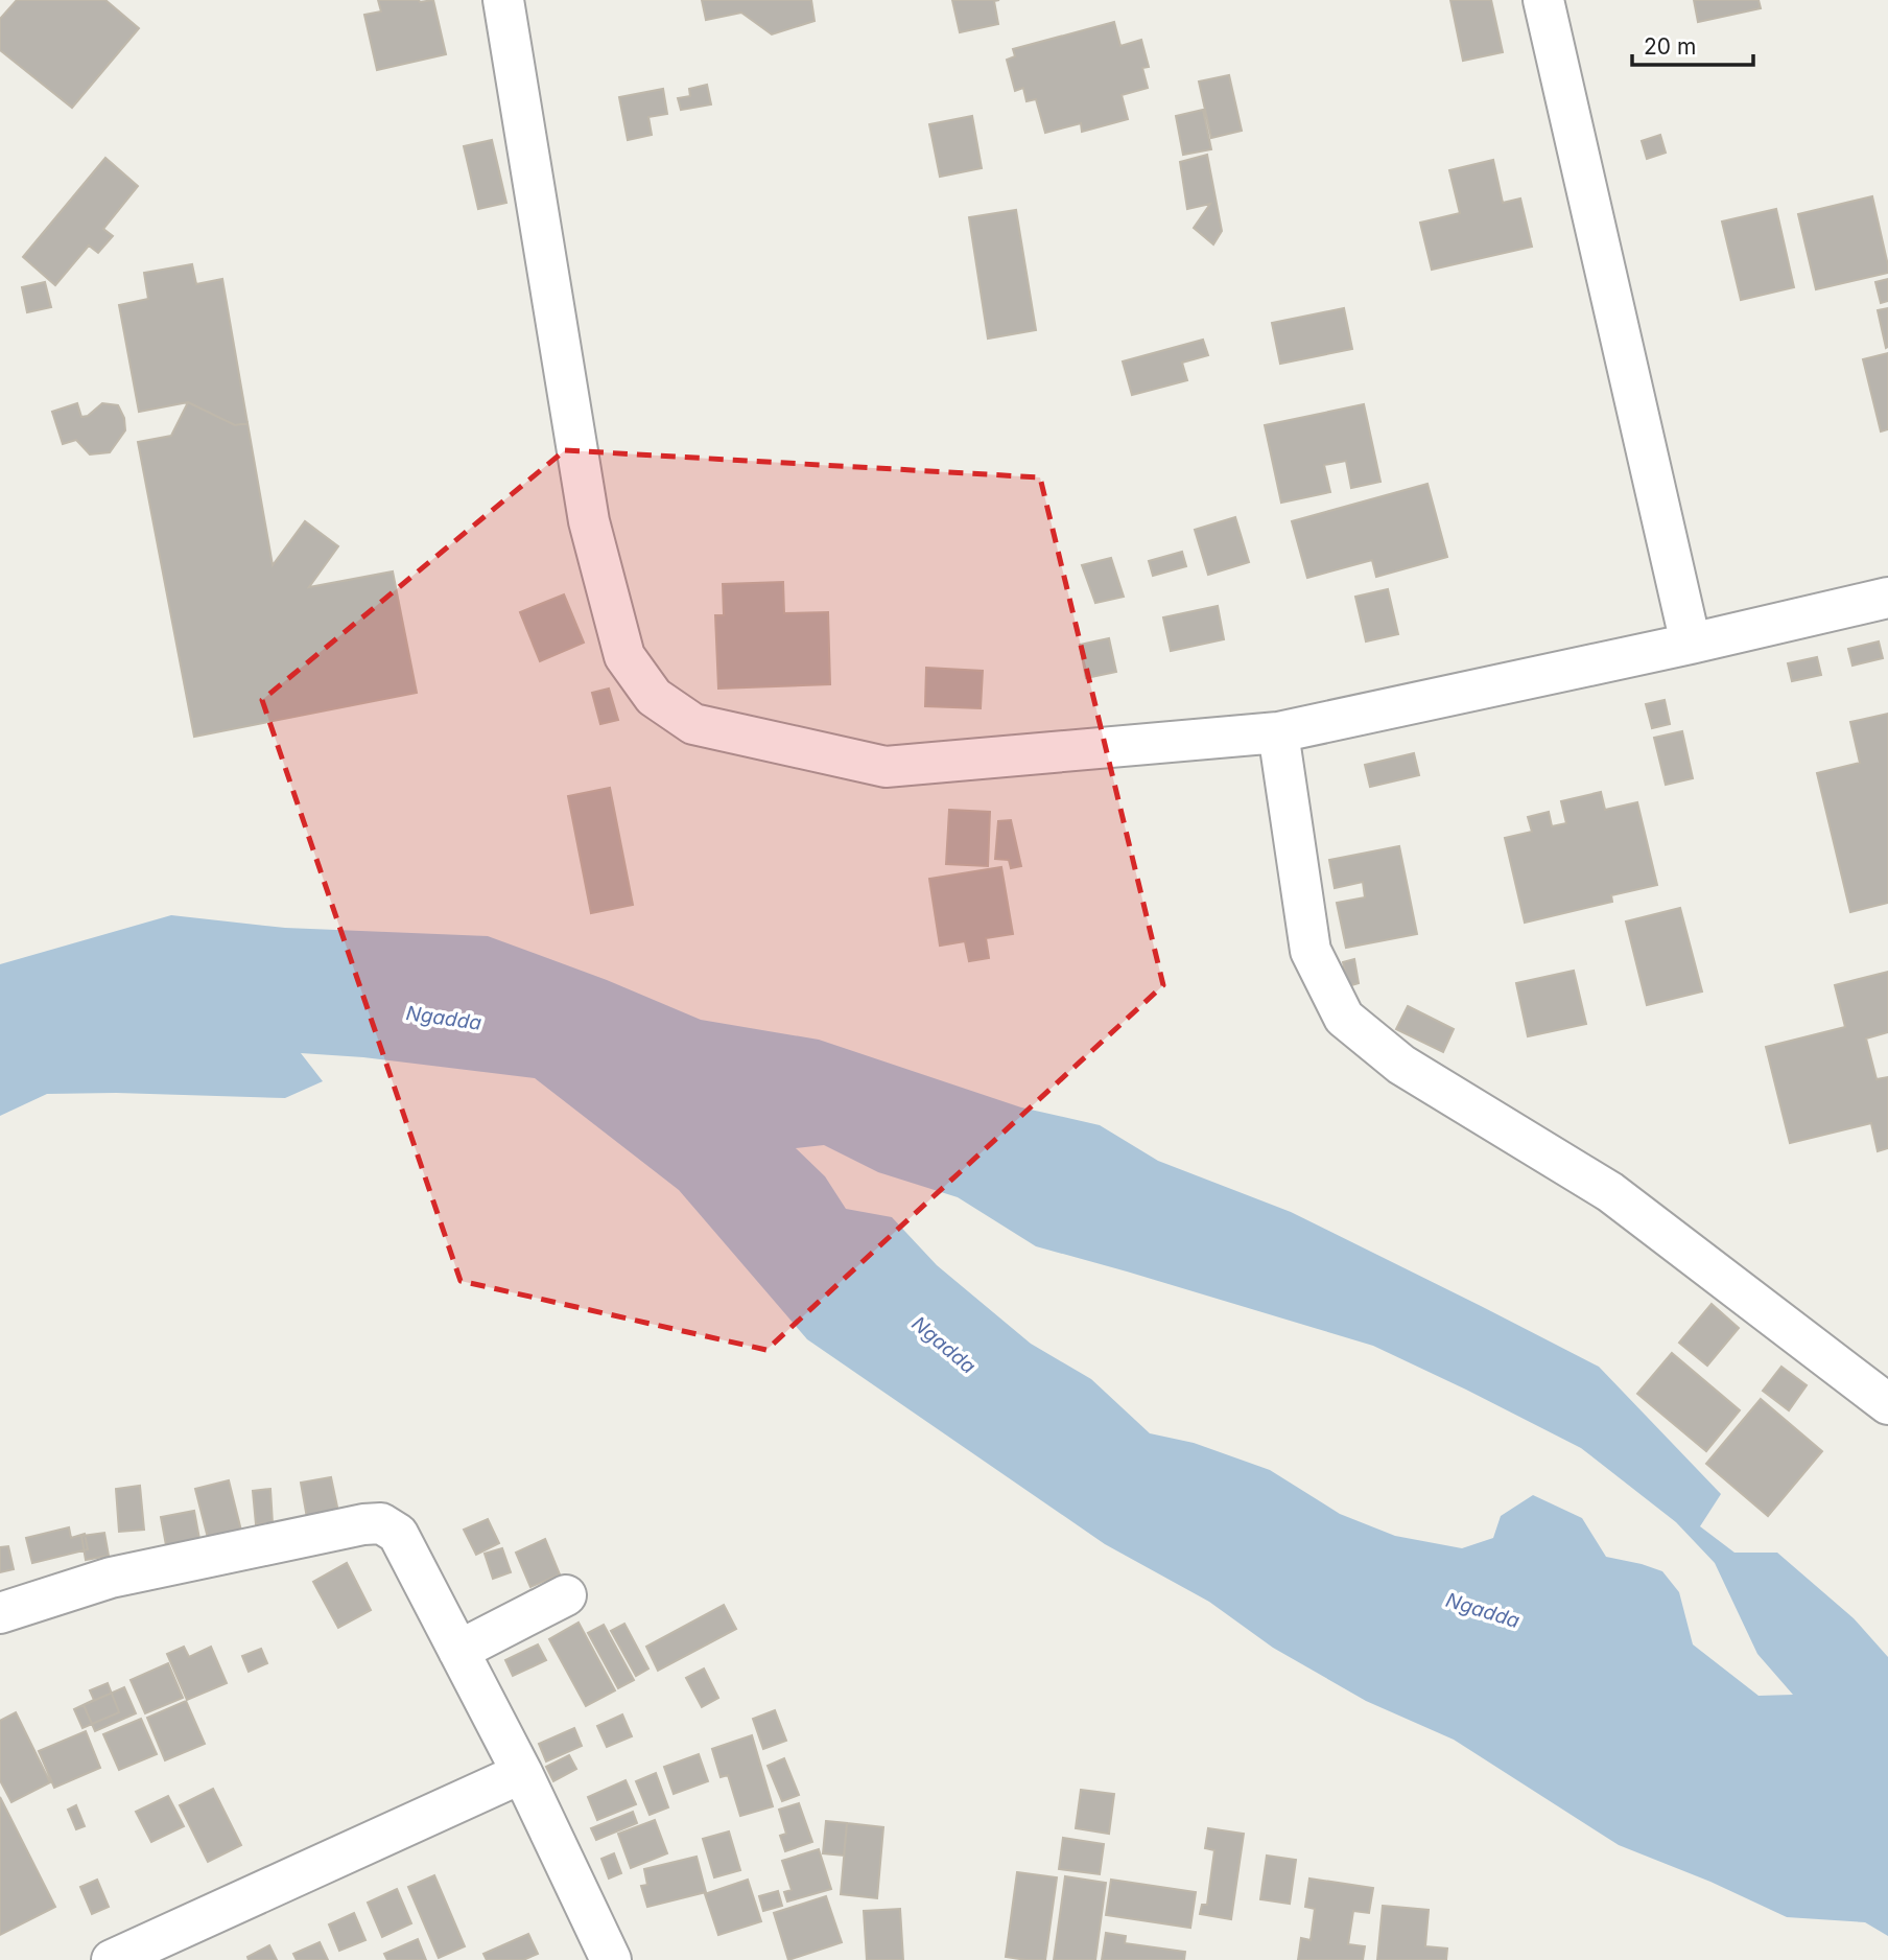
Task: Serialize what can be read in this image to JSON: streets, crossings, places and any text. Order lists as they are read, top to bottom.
{
  "water": ["Ngadda"],
  "scale_bar": "20 m"
}
